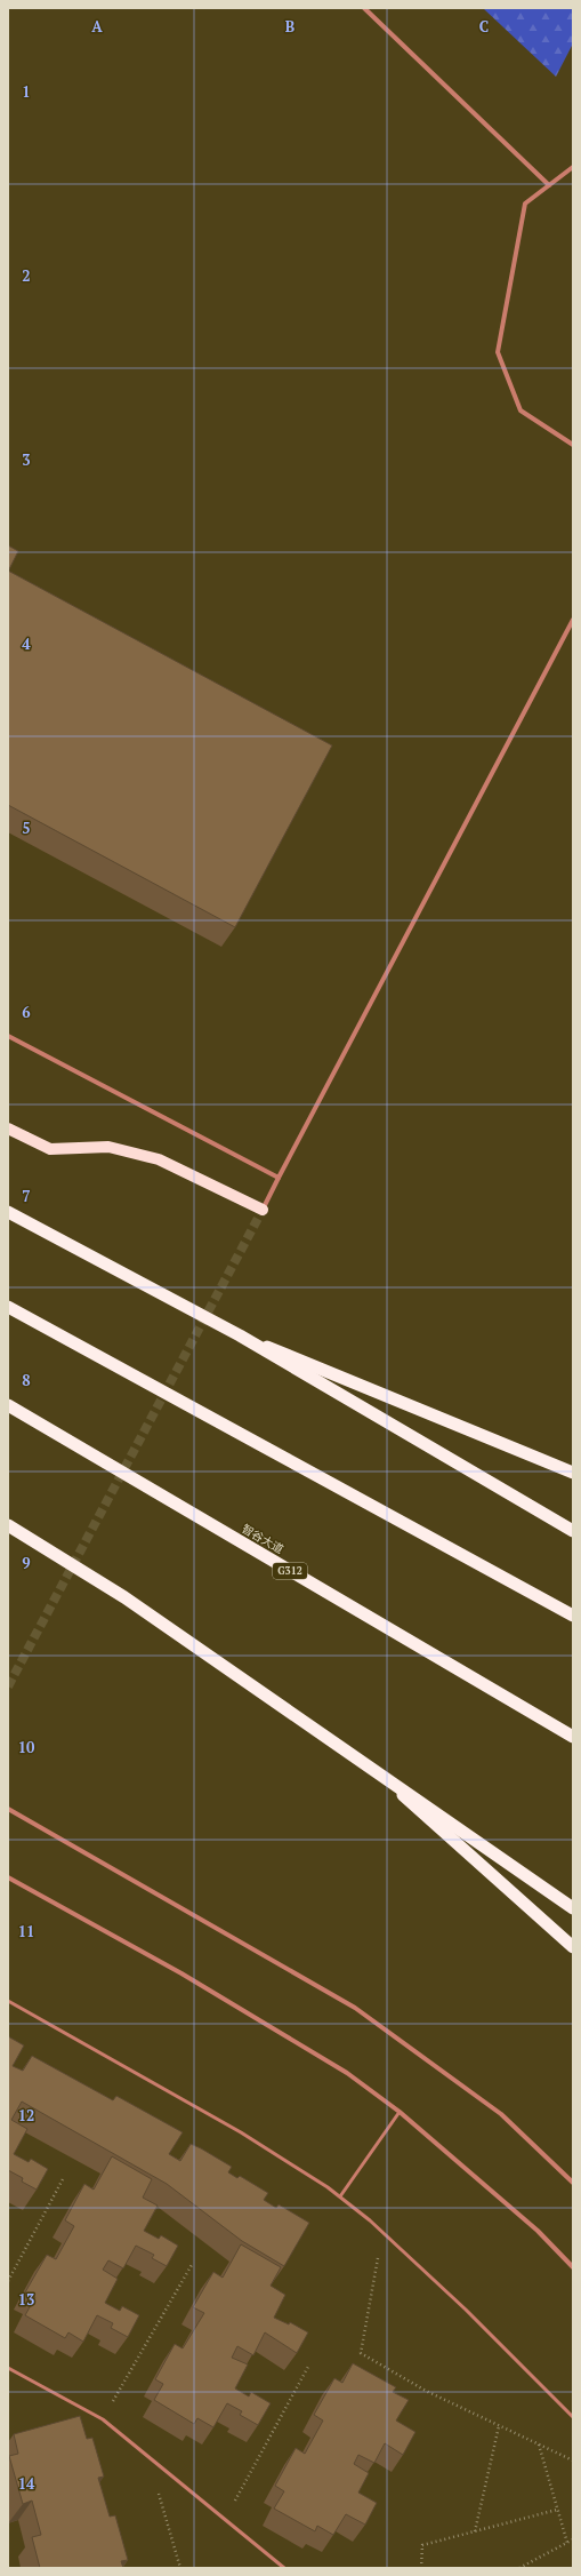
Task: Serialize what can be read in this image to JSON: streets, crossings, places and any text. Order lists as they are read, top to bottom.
{
  "streets": {
    "highway": ["智谷大道", "G312"]
  },
  "grid": {
    "columns": ["A", "B", "C"],
    "rows": [
      "1",
      "2",
      "3",
      "4",
      "5",
      "6",
      "7",
      "8",
      "9",
      "10",
      "11",
      "12",
      "13",
      "14"
    ]
  }
}
